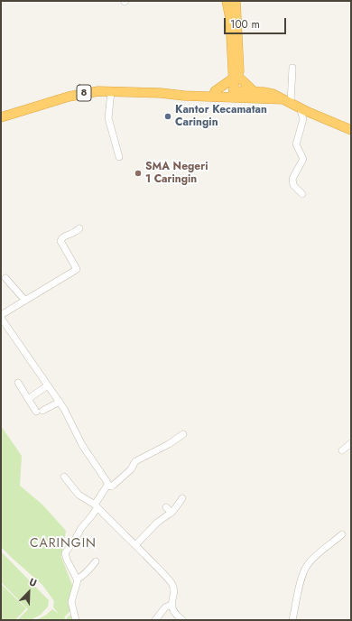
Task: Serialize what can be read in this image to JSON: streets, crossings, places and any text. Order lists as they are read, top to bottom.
{
  "streets": {
    "highway": ["8"]
  },
  "districts": ["CARINGIN"],
  "places": ["Kantor Kecamatan Caringin", "SMA Negeri 1 Caringin"],
  "scale_bar": "100 m",
  "north": "top right"
}
